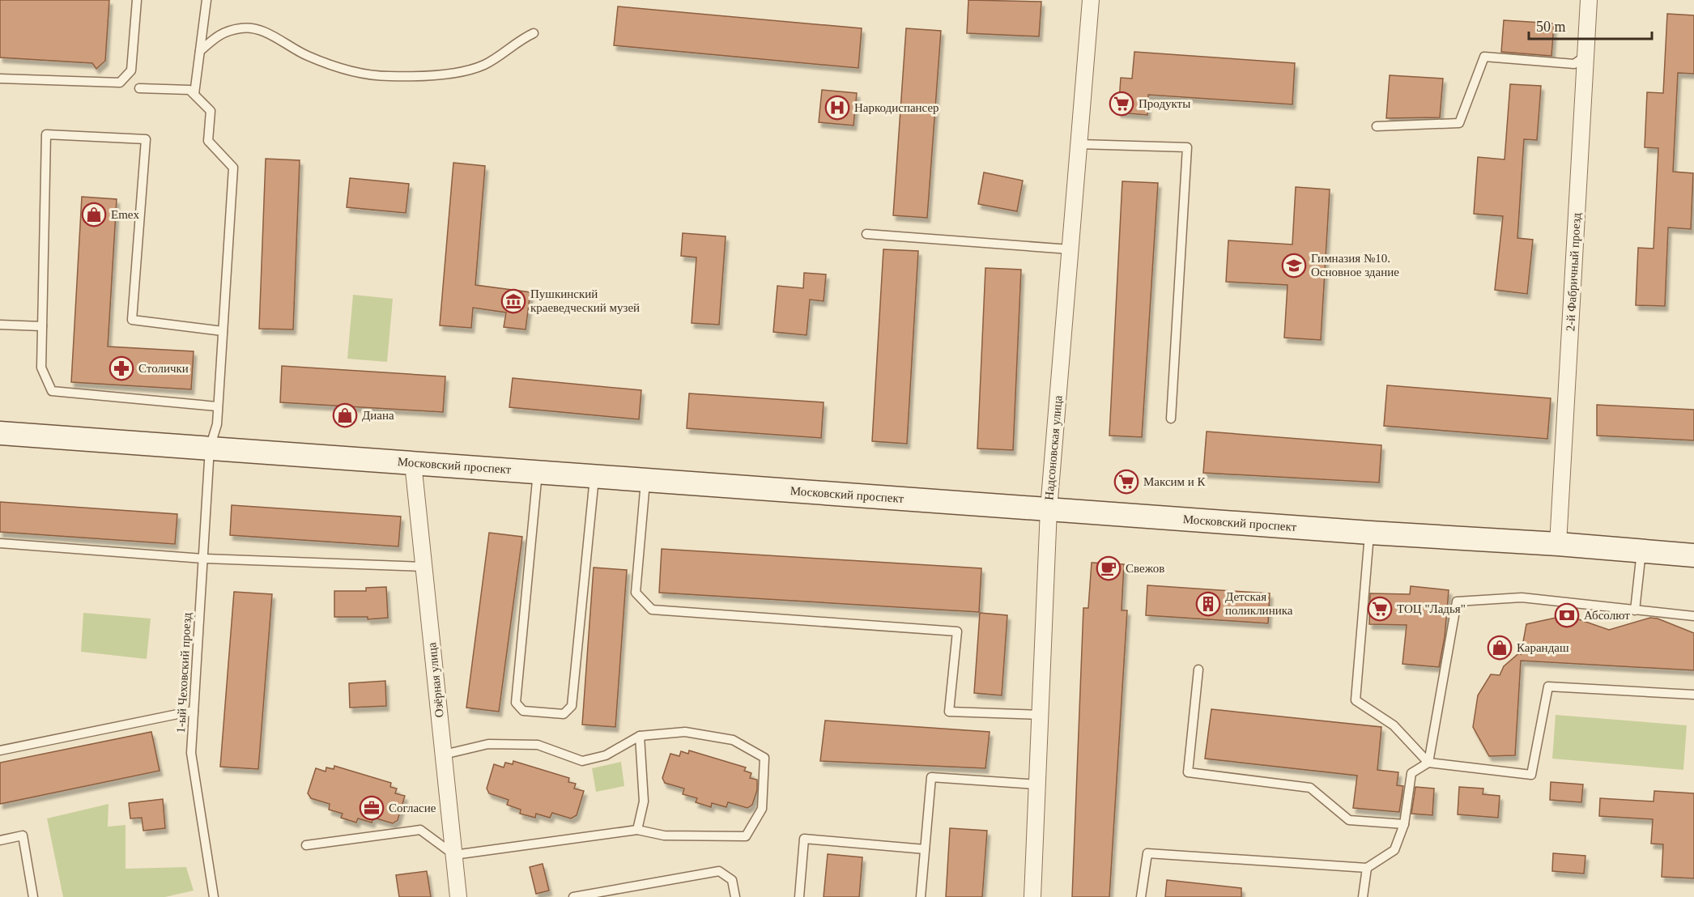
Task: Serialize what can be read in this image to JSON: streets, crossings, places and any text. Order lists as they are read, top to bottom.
{
  "streets": {
    "main road": ["Московский проспект"],
    "street": ["2-й Фабричный проезд", "Надсоновская улица", "Озёрная улица"],
    "lane": ["1-ый Чеховский проезд"]
  },
  "crossings": [
    ["2-й Фабричный проезд", "Московский проспект"],
    ["Надсоновская улица", "Московский проспект"],
    ["Московский проспект", "1-ый Чеховский проезд"],
    ["Московский проспект", "Озёрная улица"]
  ],
  "places": {
    "supermarket": ["Продукты", "Максим и К", "ТОЦ \"Ладья\""],
    "hospital": ["Наркодиспансер"],
    "shop": ["Emex", "Диана", "Карандаш"],
    "school or university": ["Гимназия №10. Основное здание"],
    "museum": ["Пушкинский краеведческий музей"],
    "pharmacy": ["Столички"],
    "cafe": ["Свежов"],
    "building": ["Детская поликлиника"],
    "bank": ["Абсолют"],
    "office": ["Согласие"]
  },
  "scale_bar": "50 m"
}
